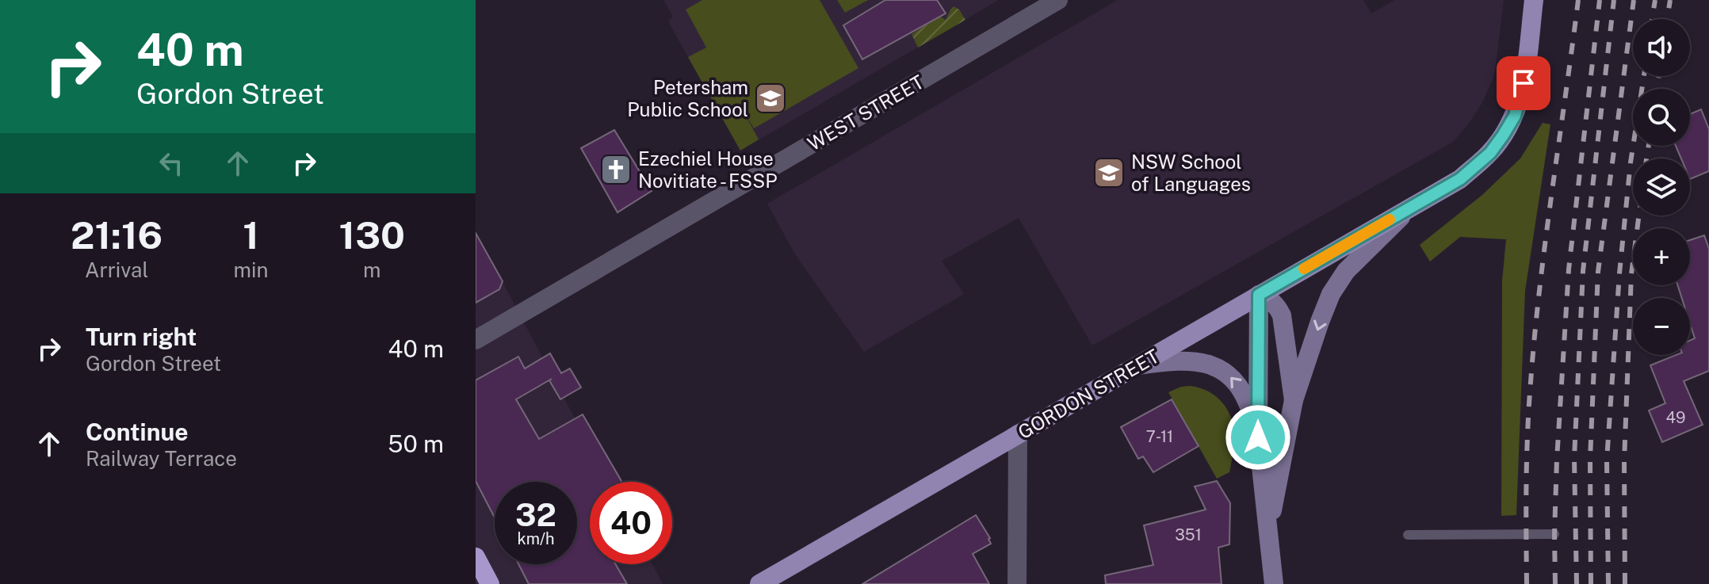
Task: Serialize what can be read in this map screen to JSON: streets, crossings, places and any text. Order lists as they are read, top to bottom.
{
  "streets": {
    "main road": ["GORDON STREET"],
    "street": ["WEST STREET"]
  },
  "places": {
    "school or university": ["Petersham Public School", "NSW School of Languages"],
    "church": ["Ezechiel House Novitiate - FSSP"]
  },
  "house_numbers": ["49", "7-11", "351"],
  "page": {
    "turn": ["40 m", "Gordon Street"],
    "map_buttons": ["+", "−"],
    "eta": [
      "21:16",
      "Arrival",
      "1",
      "min",
      "130",
      "m"
    ],
    "list": [
      {
        "name": "Turn right",
        "note": "Gordon Street",
        "value": "40 m"
      },
      {
        "name": "Continue",
        "note": "Railway Terrace",
        "value": "50 m"
      }
    ],
    "speed": "32 km/h",
    "limit": "40"
  }
}
